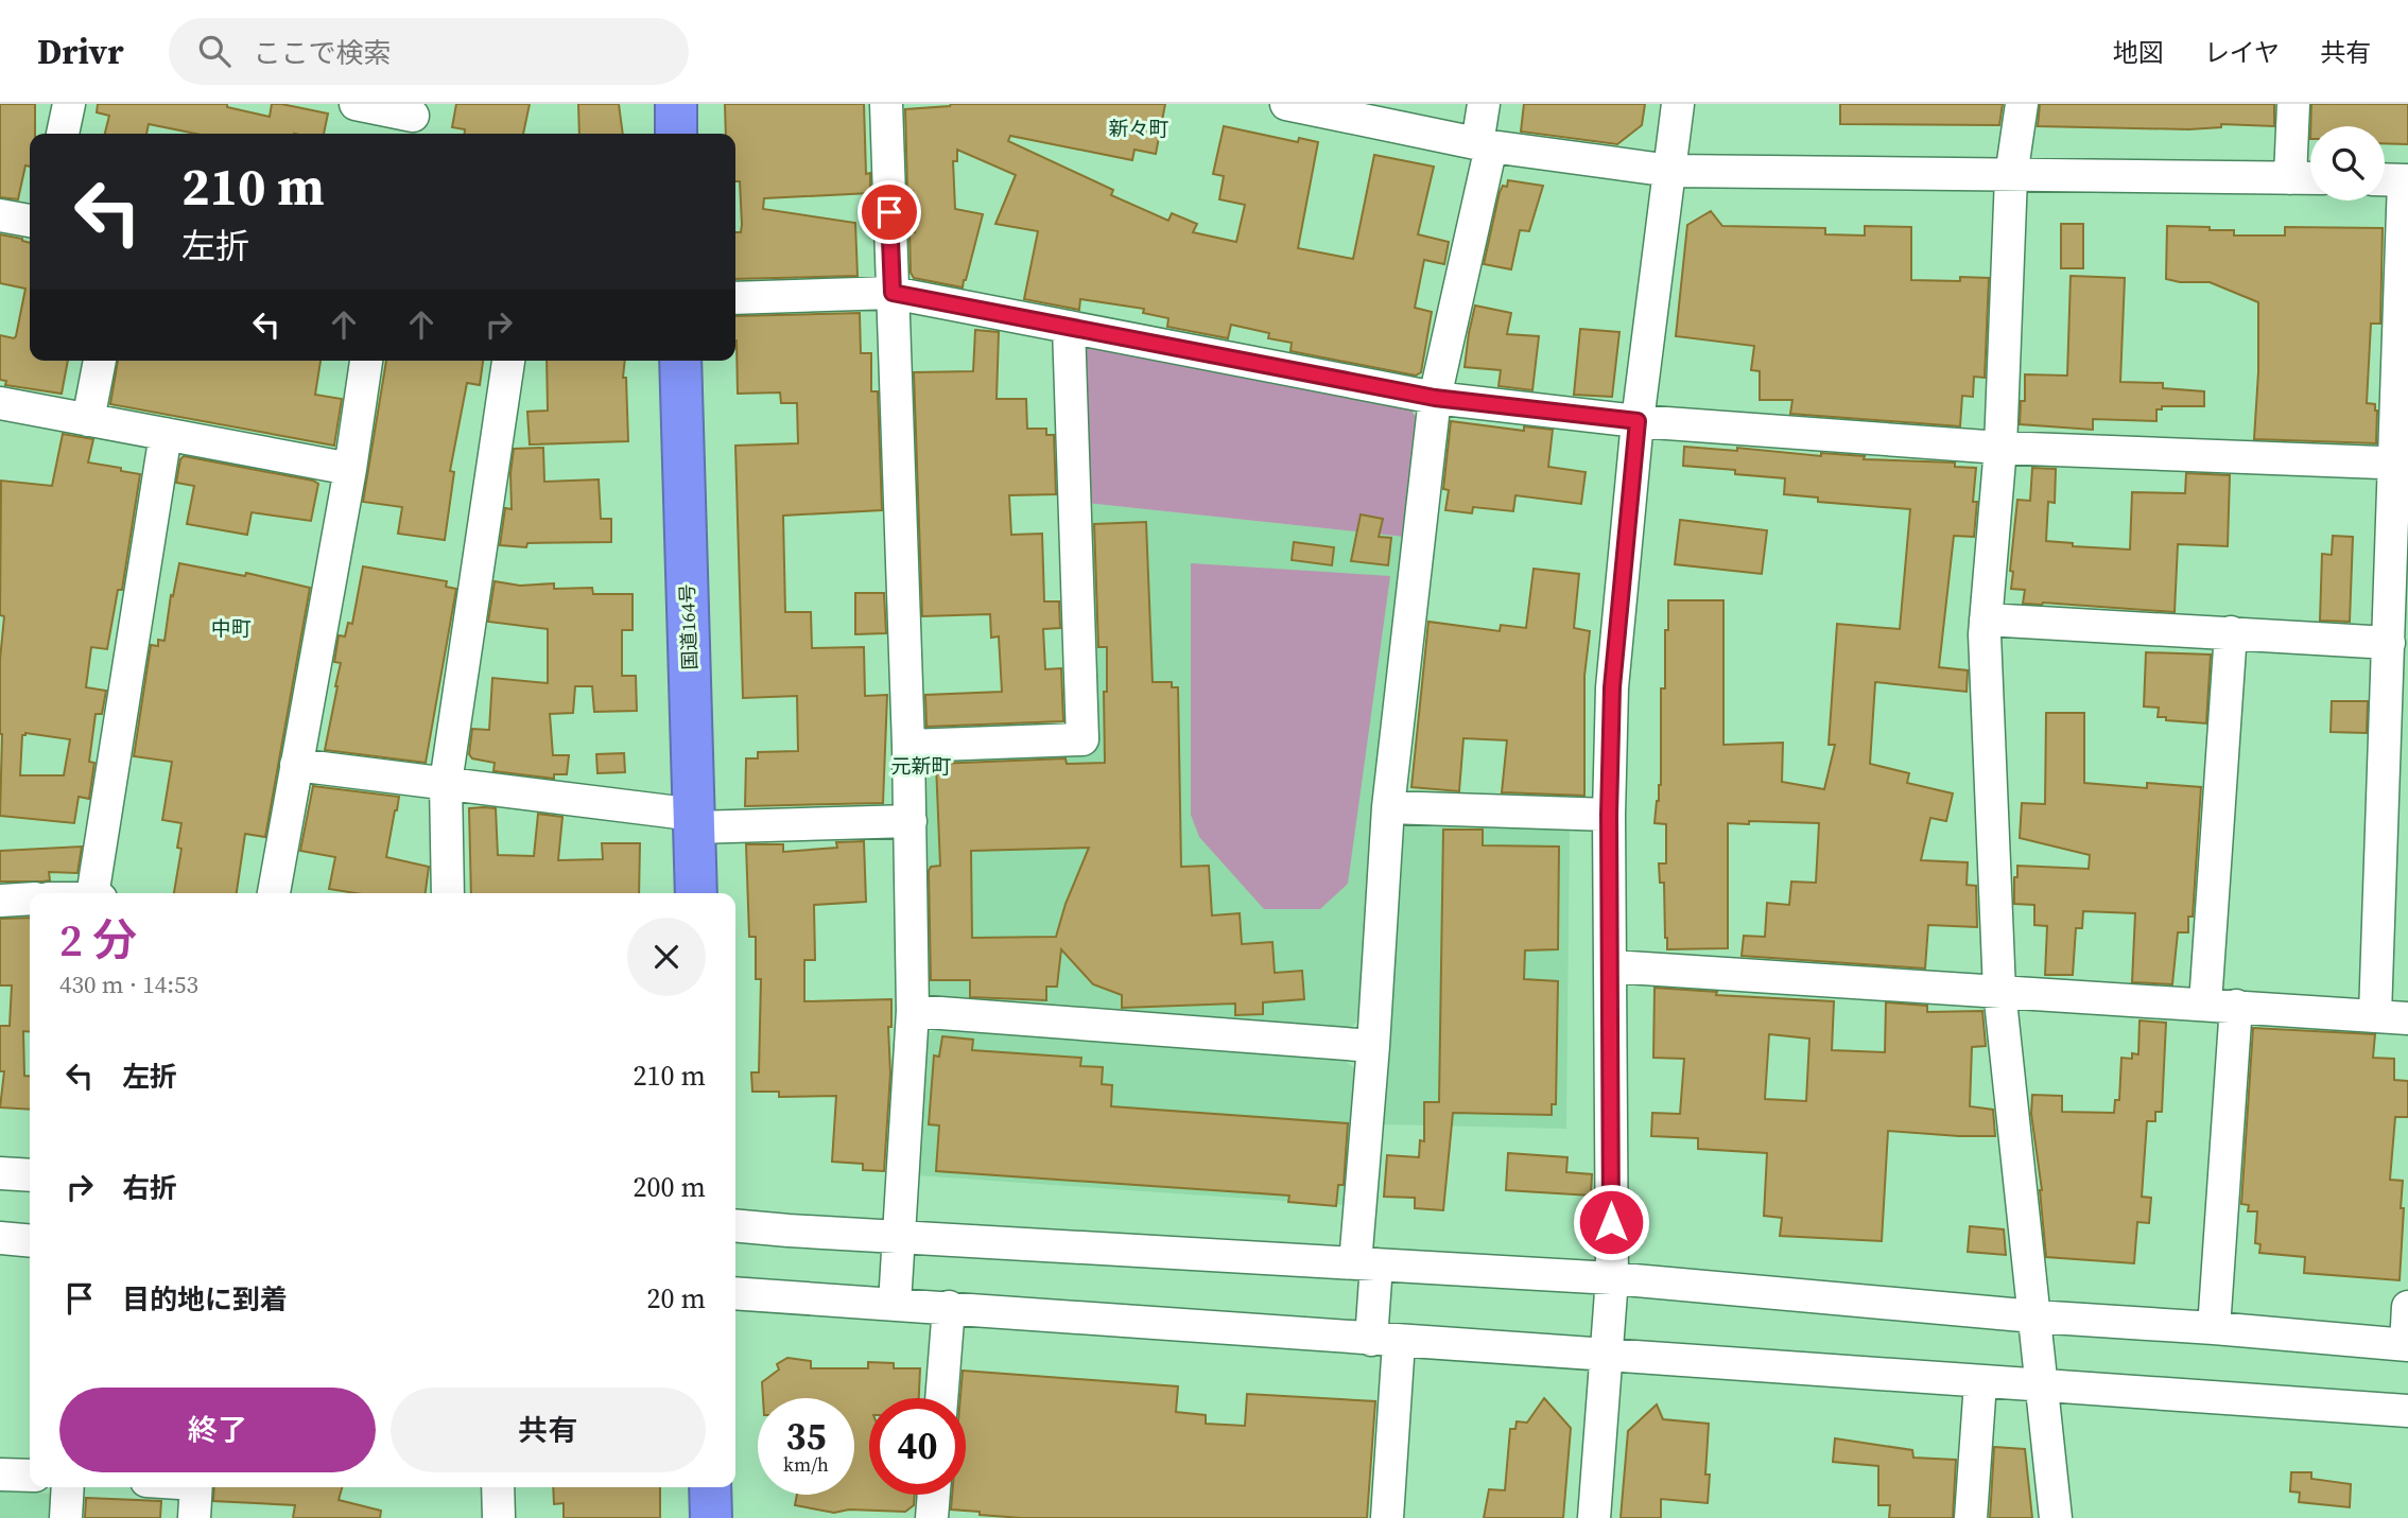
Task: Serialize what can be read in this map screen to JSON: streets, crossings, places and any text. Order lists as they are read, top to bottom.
{
  "streets": {
    "highway": ["国道164号"]
  },
  "districts": ["新々町", "中町", "元新町"],
  "page": {
    "header": "Drivr",
    "search": "ここで検索",
    "nav": ["地図", "レイヤ", "共有"],
    "turn": ["210 m", "左折"],
    "heading": ["2 分", "430 m · 14:53"],
    "list": [
      {
        "name": "左折",
        "value": "210 m"
      },
      {
        "name": "右折",
        "value": "200 m"
      },
      {
        "name": "目的地に到着",
        "value": "20 m"
      }
    ],
    "buttons": ["終了", "共有"],
    "speed": "35 km/h",
    "limit": "40"
  }
}
